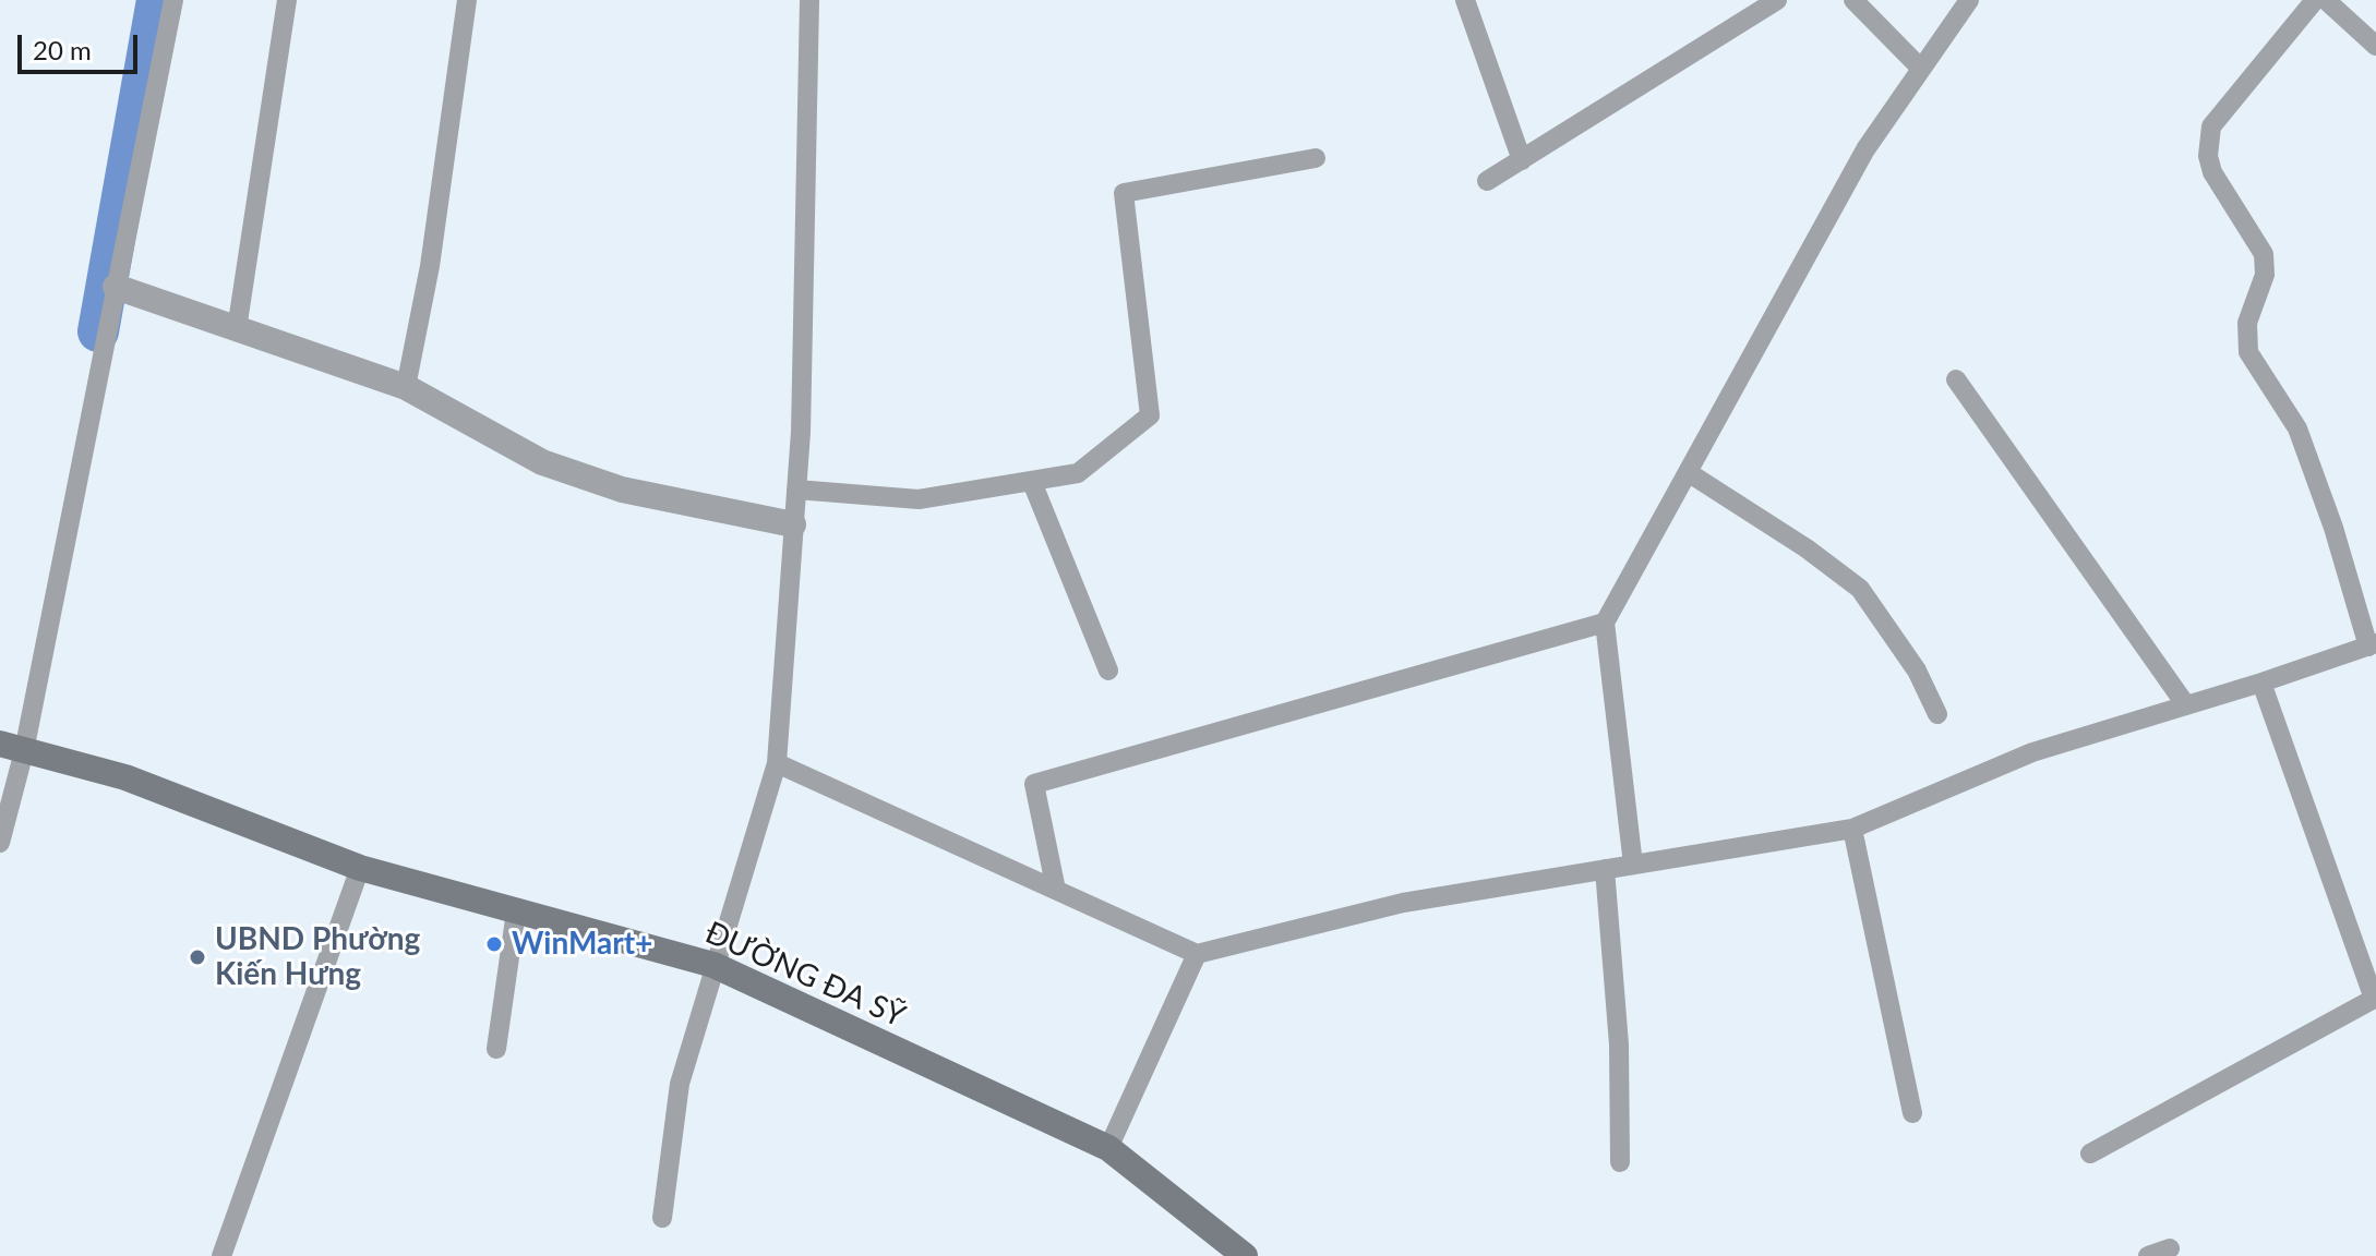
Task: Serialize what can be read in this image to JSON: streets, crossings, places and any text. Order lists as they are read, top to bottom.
{
  "streets": {
    "street": ["ĐƯỜNG ĐA SỸ"]
  },
  "places": ["WinMart+", "UBND Phường Kiến Hưng"],
  "scale_bar": "20 m"
}
